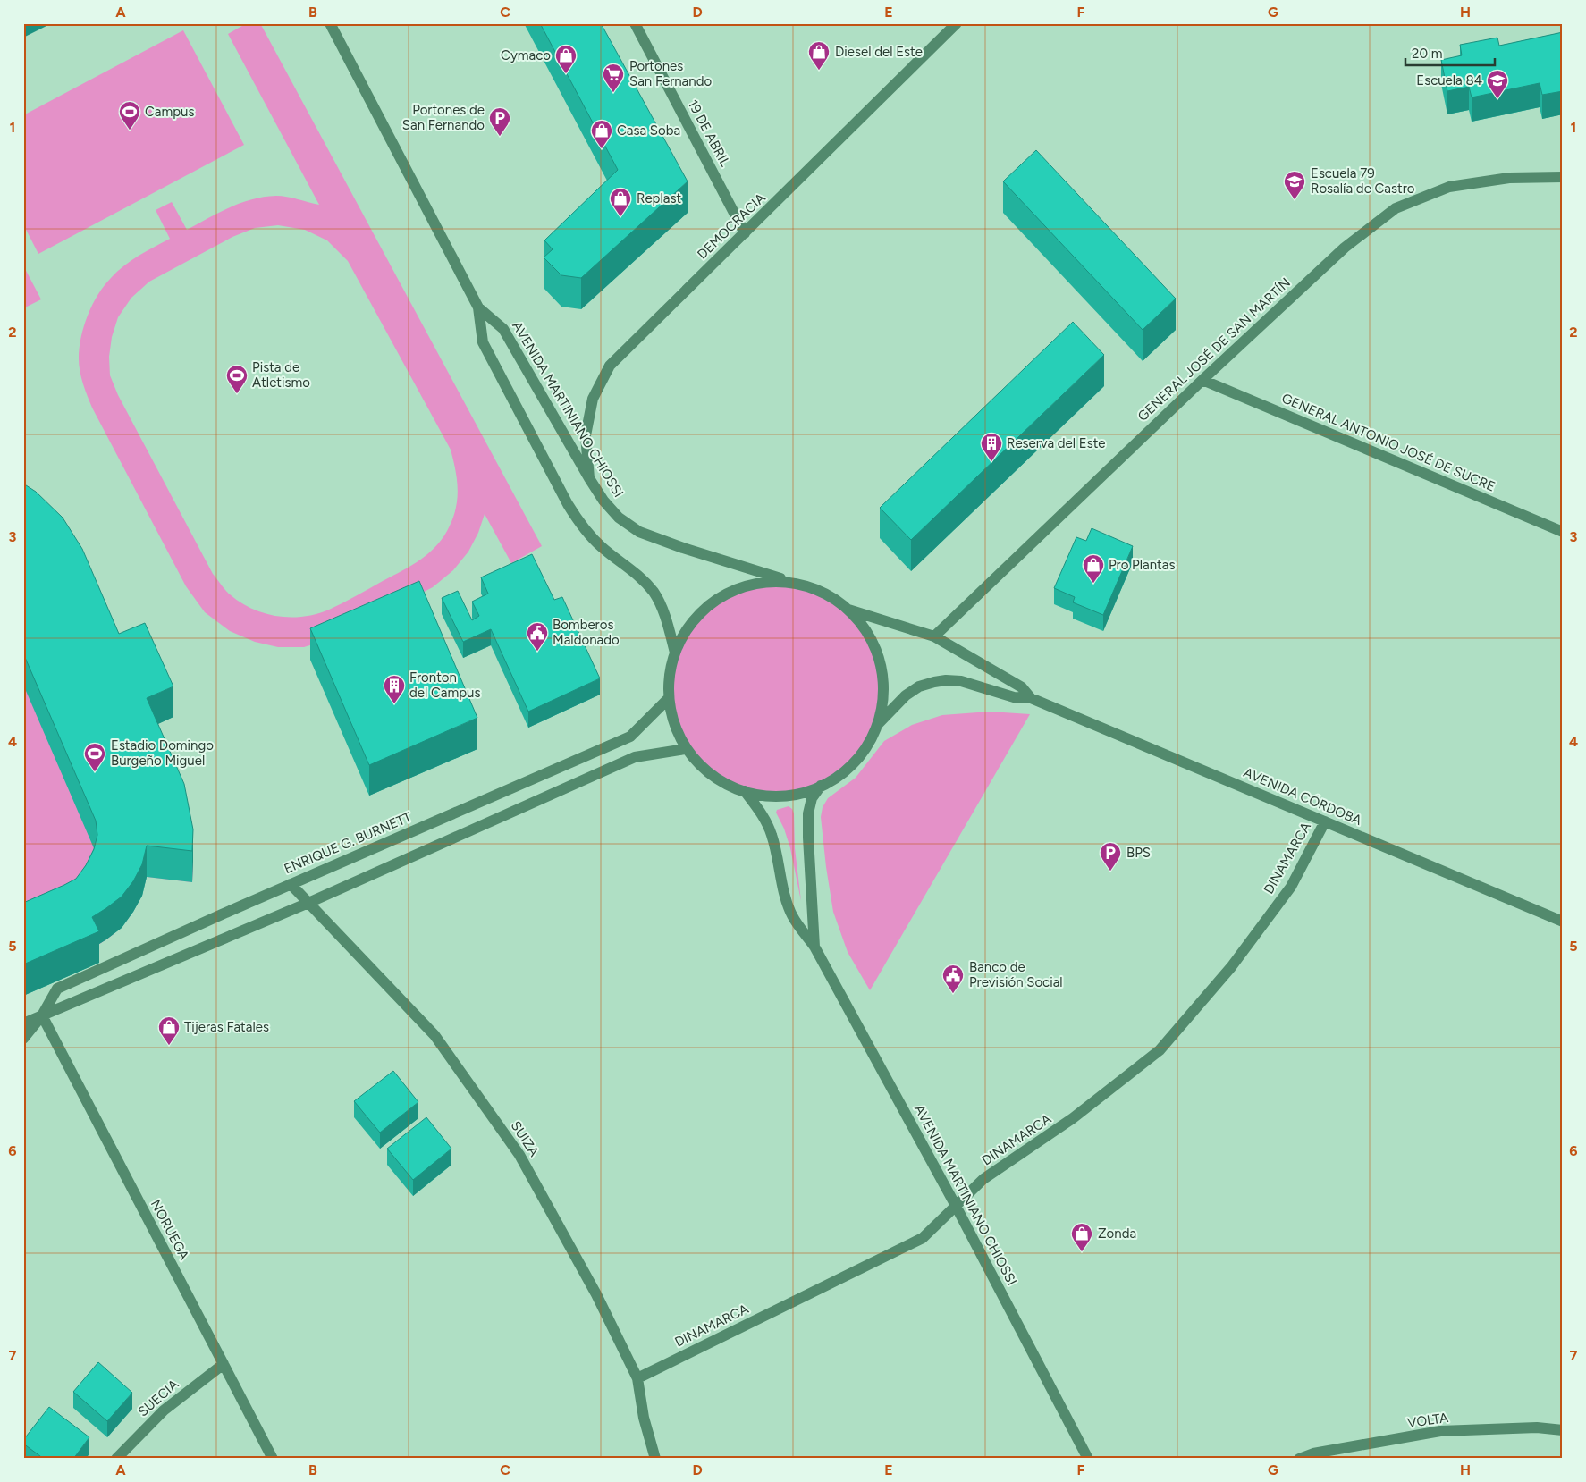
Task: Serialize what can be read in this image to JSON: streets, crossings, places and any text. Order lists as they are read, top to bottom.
{
  "streets": {
    "street": [
      "19 DE ABRIL",
      "DEMOCRACIA",
      "GENERAL JOSÉ DE SAN MARTÍN",
      "AVENIDA MARTINIANO CHIOSSI",
      "GENERAL ANTONIO JOSÉ DE SUCRE",
      "AVENIDA CÓRDOBA",
      "ENRIQUE G. BURNETT",
      "DINAMARCA",
      "SUIZA",
      "NORUEGA",
      "SUECIA",
      "VOLTA"
    ]
  },
  "crossings": [
    ["19 DE ABRIL", "DEMOCRACIA"],
    ["DEMOCRACIA", "AVENIDA MARTINIANO CHIOSSI"],
    ["GENERAL JOSÉ DE SAN MARTÍN", "GENERAL ANTONIO JOSÉ DE SUCRE"],
    ["GENERAL JOSÉ DE SAN MARTÍN", "AVENIDA CÓRDOBA"],
    ["AVENIDA MARTINIANO CHIOSSI", "DINAMARCA"],
    ["AVENIDA CÓRDOBA", "DINAMARCA"],
    ["ENRIQUE G. BURNETT", "SUIZA"],
    ["ENRIQUE G. BURNETT", "NORUEGA"],
    ["DINAMARCA", "SUIZA"],
    ["NORUEGA", "SUECIA"]
  ],
  "places": {
    "shop": [
      "Diesel del Este",
      "Cymaco",
      "Casa Soba",
      "Replast",
      "Pro Plantas",
      "Tijeras Fatales",
      "Zonda"
    ],
    "supermarket": ["Portones San Fernando"],
    "school or university": ["Escuela 84", "Escuela 79 Rosalía de Castro"],
    "sports": ["Campus", "Pista de Atletismo", "Estadio Domingo Burgeño Miguel"],
    "parking": ["Portones de San Fernando", "BPS"],
    "building": ["Reserva del Este", "Fronton del Campus"],
    "public building": ["Bomberos Maldonado", "Banco de Previsión Social"]
  },
  "scale_bar": "20 m",
  "grid": {
    "columns": [
      "A",
      "B",
      "C",
      "D",
      "E",
      "F",
      "G",
      "H"
    ],
    "rows": [
      "1",
      "2",
      "3",
      "4",
      "5",
      "6",
      "7"
    ]
  }
}
